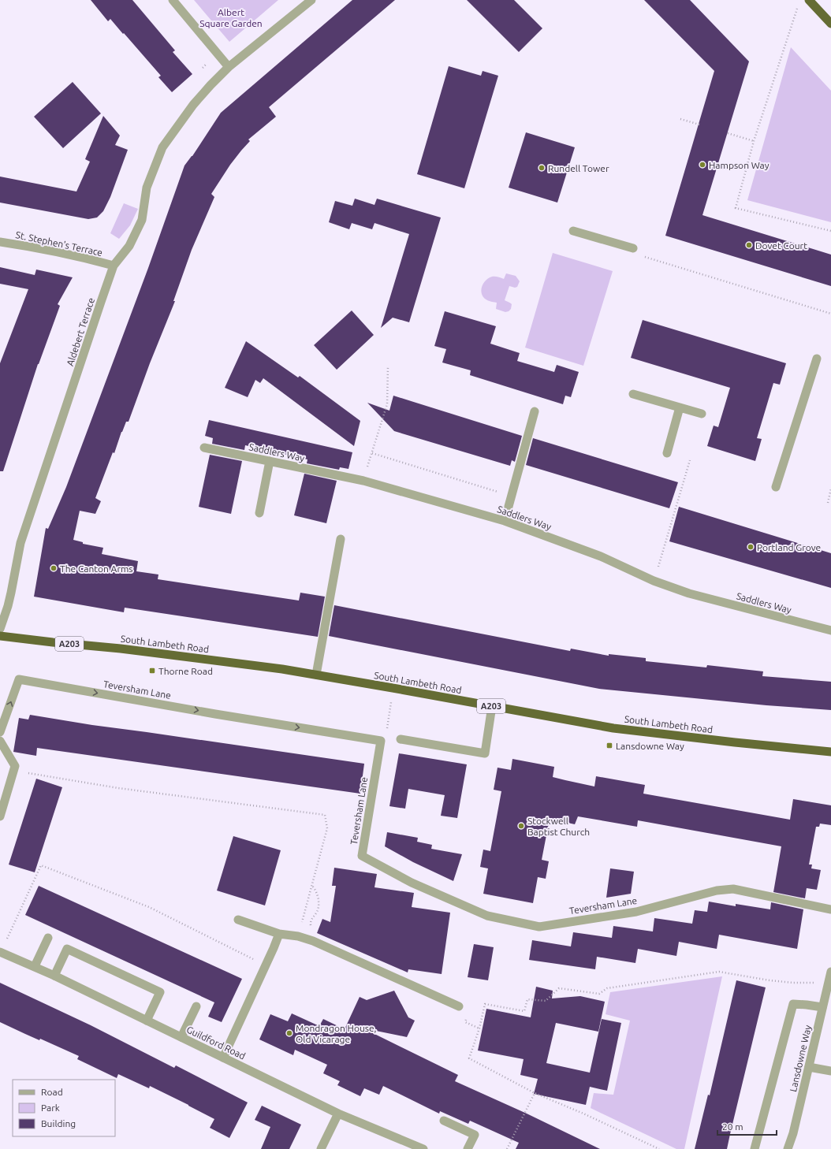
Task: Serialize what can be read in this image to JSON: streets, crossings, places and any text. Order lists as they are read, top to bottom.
{
  "streets": {
    "highway": ["A203", "South Lambeth Road"],
    "street": [
      "St. Stephen's Terrace",
      "Aldebert Terrace",
      "Saddlers Way",
      "Teversham Lane",
      "Guildford Road",
      "Lansdowne Way"
    ]
  },
  "crossings": [
    ["St. Stephen's Terrace", "Aldebert Terrace"]
  ],
  "one_way": ["Teversham Lane"],
  "parks": ["Albert Square Garden"],
  "places": {
    "other": [
      "Hampson Way",
      "Rundell Tower",
      "Dovet Court",
      "Portland Grove",
      "The Canton Arms",
      "Stockwell Baptist Church",
      "Mondragon House, Old Vicarage"
    ],
    "transit": ["Thorne Road", "Lansdowne Way"]
  },
  "legend": ["Road", "Park", "Building"],
  "scale_bar": "20 m"
}
